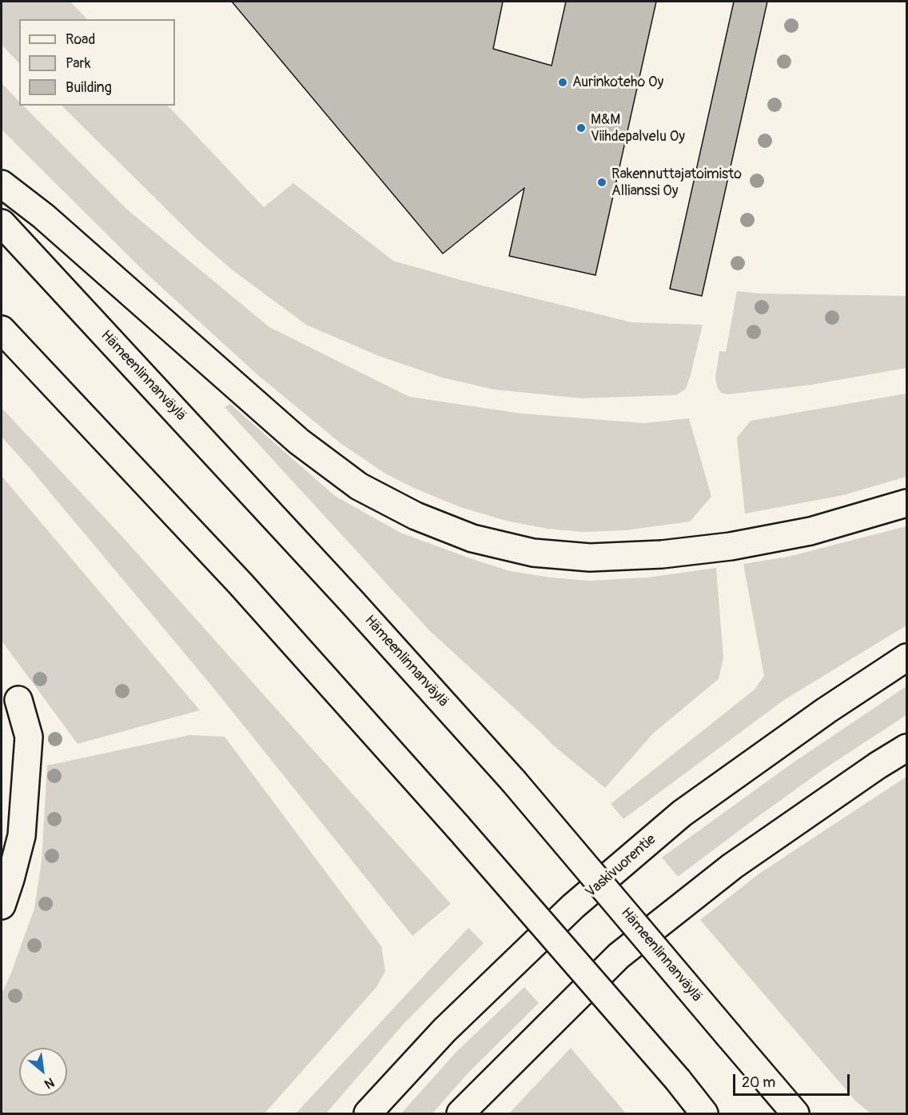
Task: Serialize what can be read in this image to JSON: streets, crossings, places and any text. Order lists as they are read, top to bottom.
{
  "streets": {
    "main road": ["Hämeenlinnanväylä", "Vaskivuorentie"]
  },
  "places": ["Aurinkoteho Oy", "M&M Viihdepalvelu Oy", "Rakennuttajatoimisto Allianssi Oy"],
  "legend": ["Road", "Park", "Building"],
  "scale_bar": "20 m",
  "north": "bottom right"
}
